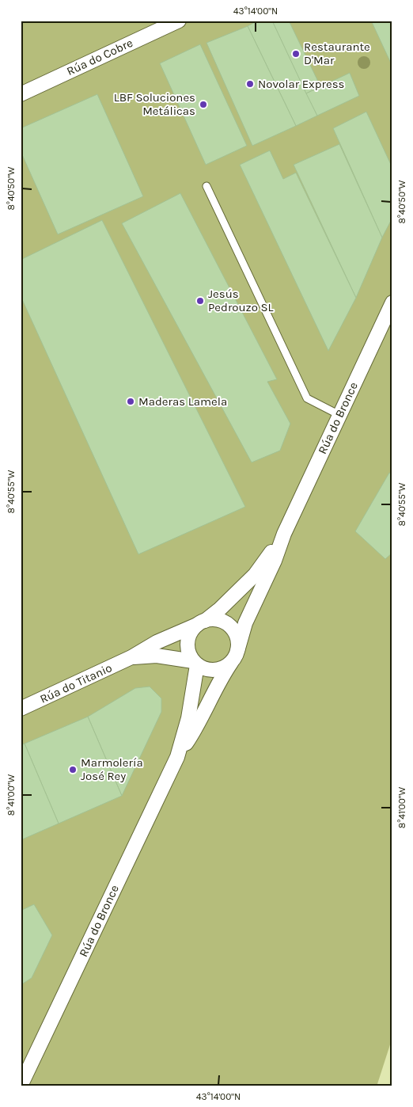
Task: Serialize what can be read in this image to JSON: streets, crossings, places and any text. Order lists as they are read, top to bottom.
{
  "streets": {
    "street": ["Rúa do Cobre", "Rúa do Bronce", "Rúa do Titanio"]
  },
  "crossings": [
    ["Rúa do Bronce", "Rúa do Titanio"]
  ],
  "places": [
    "Restaurante D'Mar",
    "Novolar Express",
    "LBF Soluciones Metálicas",
    "Jesús Pedrouzo SL",
    "Maderas Lamela",
    "Marmolería José Rey"
  ],
  "coordinates": [
    "43°14'00\"N",
    "8°40'50\"W",
    "8°40'55\"W",
    "8°41'00\"W"
  ]
}
